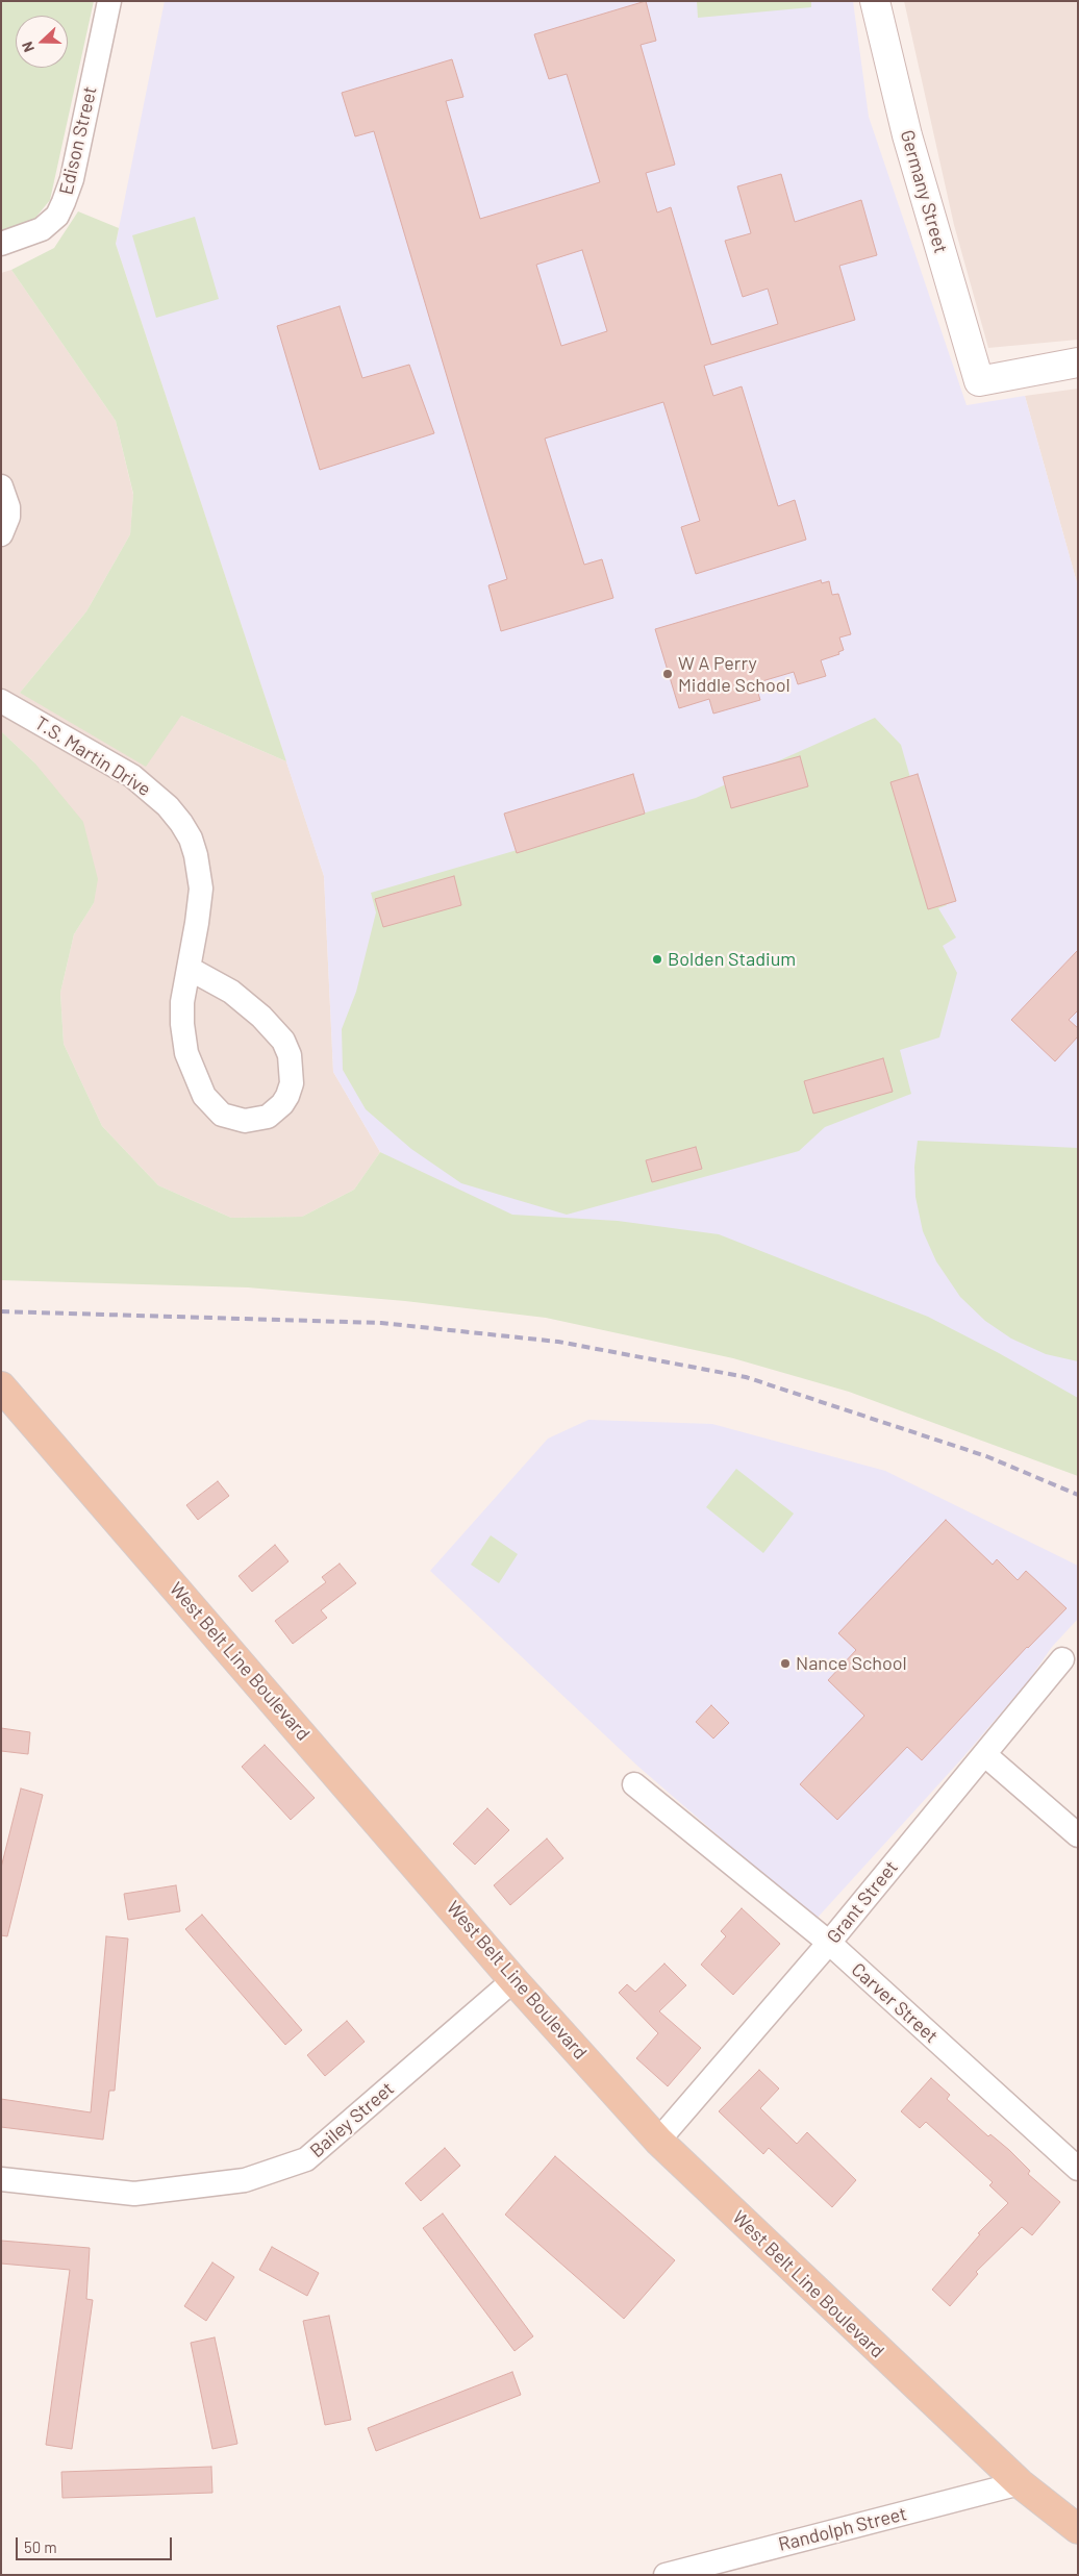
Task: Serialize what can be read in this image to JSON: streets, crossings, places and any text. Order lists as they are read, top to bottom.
{
  "streets": {
    "main road": ["West Belt Line Boulevard"],
    "street": [
      "Edison Street",
      "Germany Street",
      "T.S. Martin Drive",
      "Grant Street",
      "Carver Street",
      "Bailey Street",
      "Randolph Street"
    ]
  },
  "crossings": [
    ["West Belt Line Boulevard", "Grant Street"],
    ["West Belt Line Boulevard", "Bailey Street"],
    ["West Belt Line Boulevard", "Randolph Street"],
    ["Grant Street", "Carver Street"]
  ],
  "places": ["W A Perry Middle School", "Bolden Stadium", "Nance School"],
  "scale_bar": "50 m",
  "north": "left"
}
